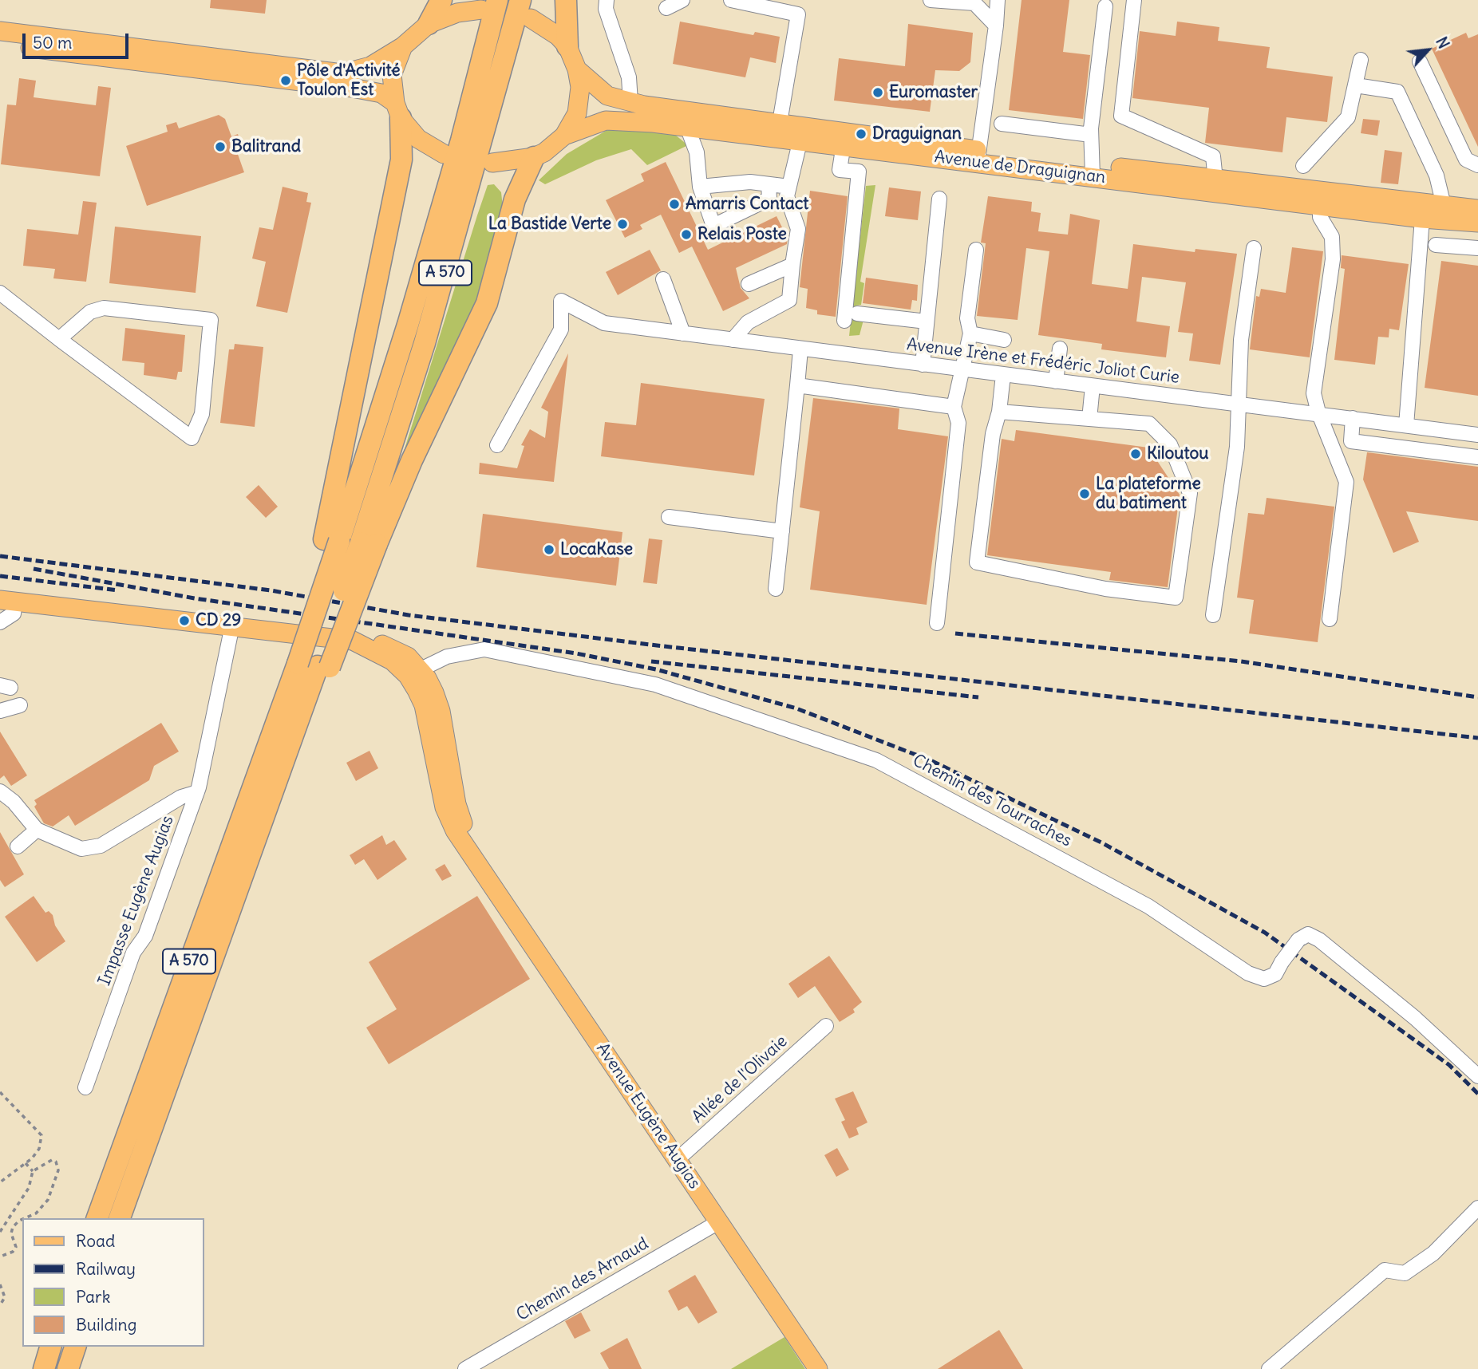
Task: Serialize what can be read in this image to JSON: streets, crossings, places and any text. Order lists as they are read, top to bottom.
{
  "streets": {
    "highway": ["A 570"],
    "main road": ["Avenue de Draguignan", "Avenue Eugène Augias"],
    "street": [
      "Avenue Irène et Frédéric Joliot Curie",
      "Chemin des Tourraches",
      "Impasse Eugène Augias",
      "Allée de l'Olivaie",
      "Chemin des Arnaud"
    ]
  },
  "crossings": [
    ["Chemin des Tourraches", "Avenue Eugène Augias"],
    ["Impasse Eugène Augias", "Avenue Eugène Augias"],
    ["Allée de l'Olivaie", "Avenue Eugène Augias"],
    ["Avenue Eugène Augias", "Chemin des Arnaud"]
  ],
  "places": [
    "Pôle d'Activité Toulon Est",
    "Euromaster",
    "Draguignan",
    "Balitrand",
    "Amarris Contact",
    "La Bastide Verte",
    "Relais Poste",
    "Kiloutou",
    "La plateforme du batiment",
    "LocaKase",
    "CD 29"
  ],
  "legend": [
    "Road",
    "Railway",
    "Park",
    "Building"
  ],
  "scale_bar": "50 m",
  "north": "top right"
}
